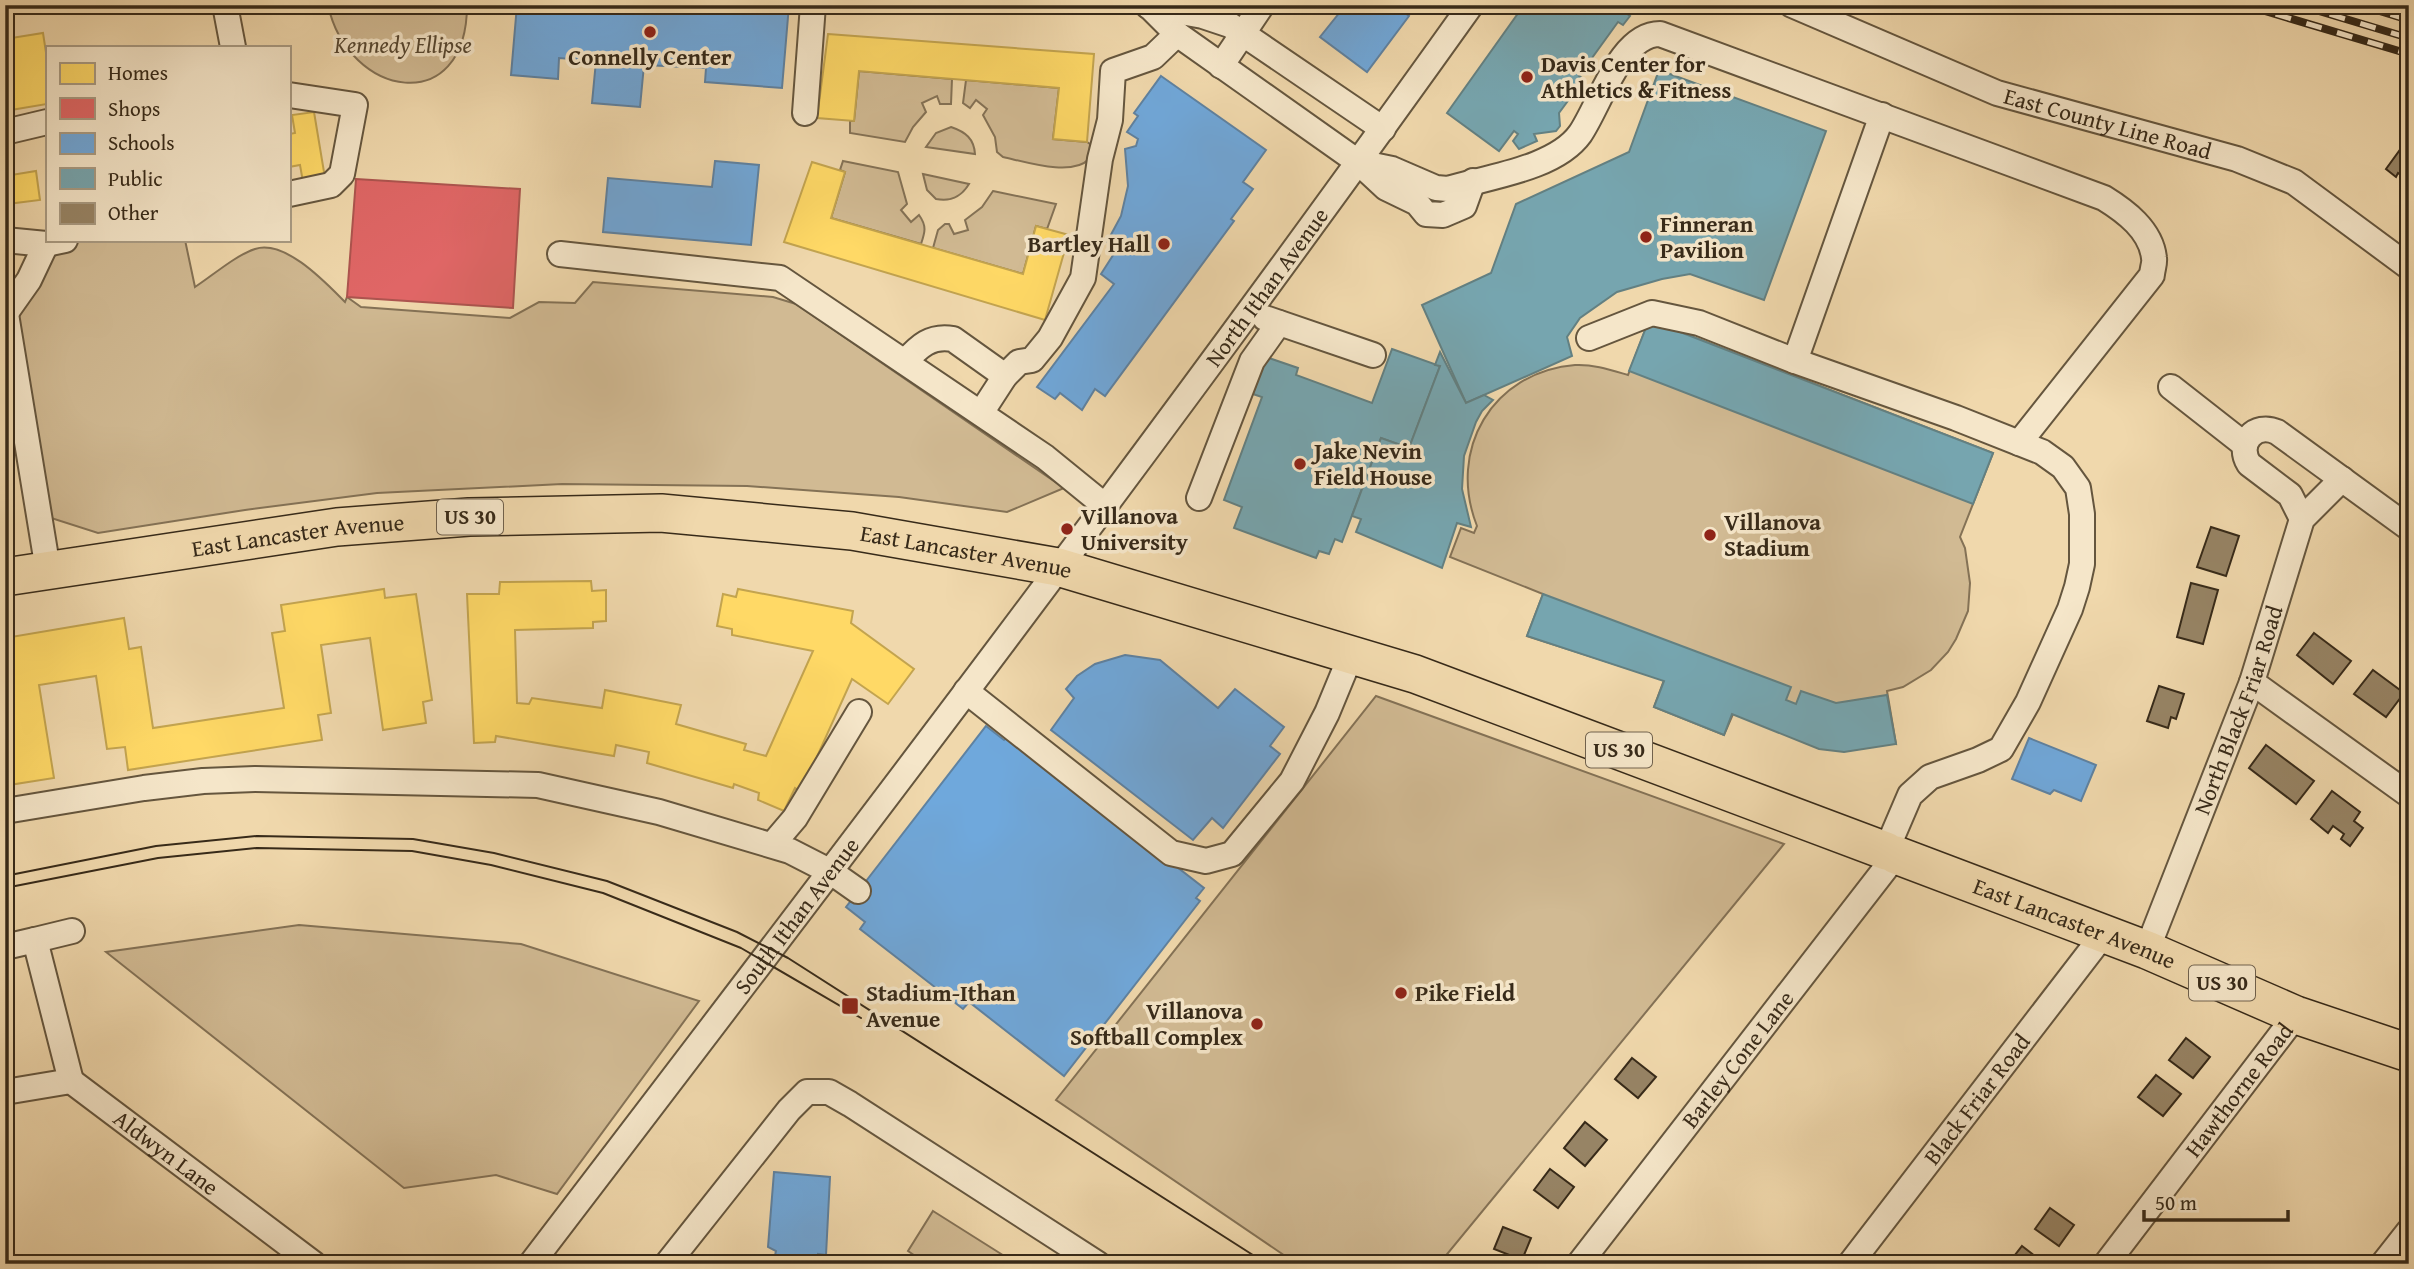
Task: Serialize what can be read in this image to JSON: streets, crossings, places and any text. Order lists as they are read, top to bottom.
{
  "streets": {
    "highway": ["US 30", "East Lancaster Avenue"],
    "street": [
      "East County Line Road",
      "North Ithan Avenue",
      "North Black Friar Road",
      "South Ithan Avenue",
      "Barley Cone Lane",
      "Hawthorne Road",
      "Black Friar Road",
      "Aldwyn Lane"
    ]
  },
  "crossings": [
    ["North Ithan Avenue", "East Lancaster Avenue"],
    ["North Ithan Avenue", "South Ithan Avenue"],
    ["East Lancaster Avenue", "North Black Friar Road"],
    ["East Lancaster Avenue", "South Ithan Avenue"],
    ["East Lancaster Avenue", "Barley Cone Lane"],
    ["East Lancaster Avenue", "Hawthorne Road"],
    ["East Lancaster Avenue", "Black Friar Road"]
  ],
  "parks": ["Kennedy Ellipse"],
  "places": {
    "other": [
      "Connelly Center",
      "Davis Center for Athletics & Fitness",
      "Finneran Pavilion",
      "Bartley Hall",
      "Jake Nevin Field House",
      "Villanova University",
      "Villanova Stadium",
      "Pike Field",
      "Villanova Softball Complex"
    ],
    "transit": ["Stadium-Ithan Avenue"]
  },
  "legend": [
    "Homes",
    "Shops",
    "Schools",
    "Public",
    "Other"
  ],
  "scale_bar": "50 m"
}
